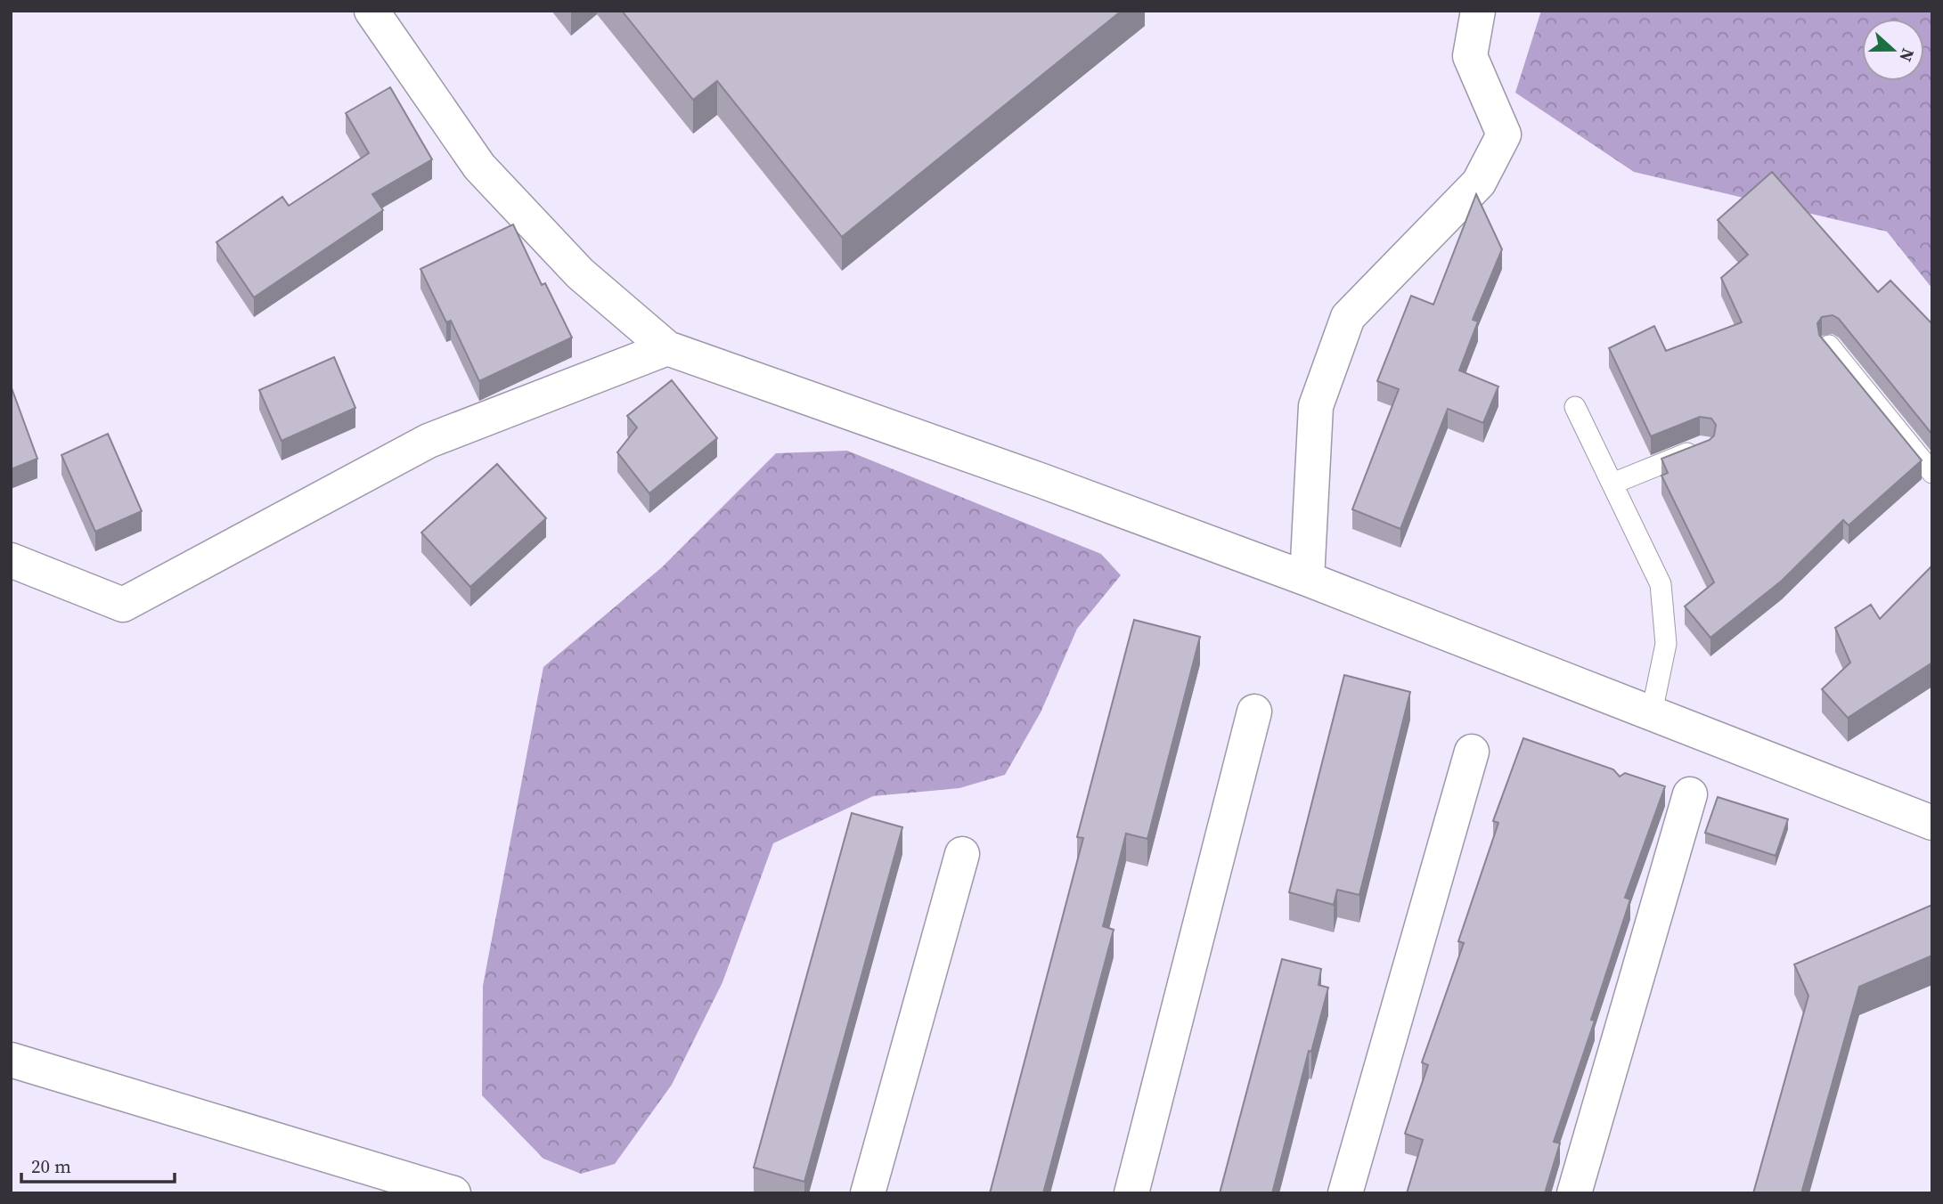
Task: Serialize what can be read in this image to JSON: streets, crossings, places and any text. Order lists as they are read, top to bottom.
{
  "scale_bar": "20 m",
  "north": "right"
}
